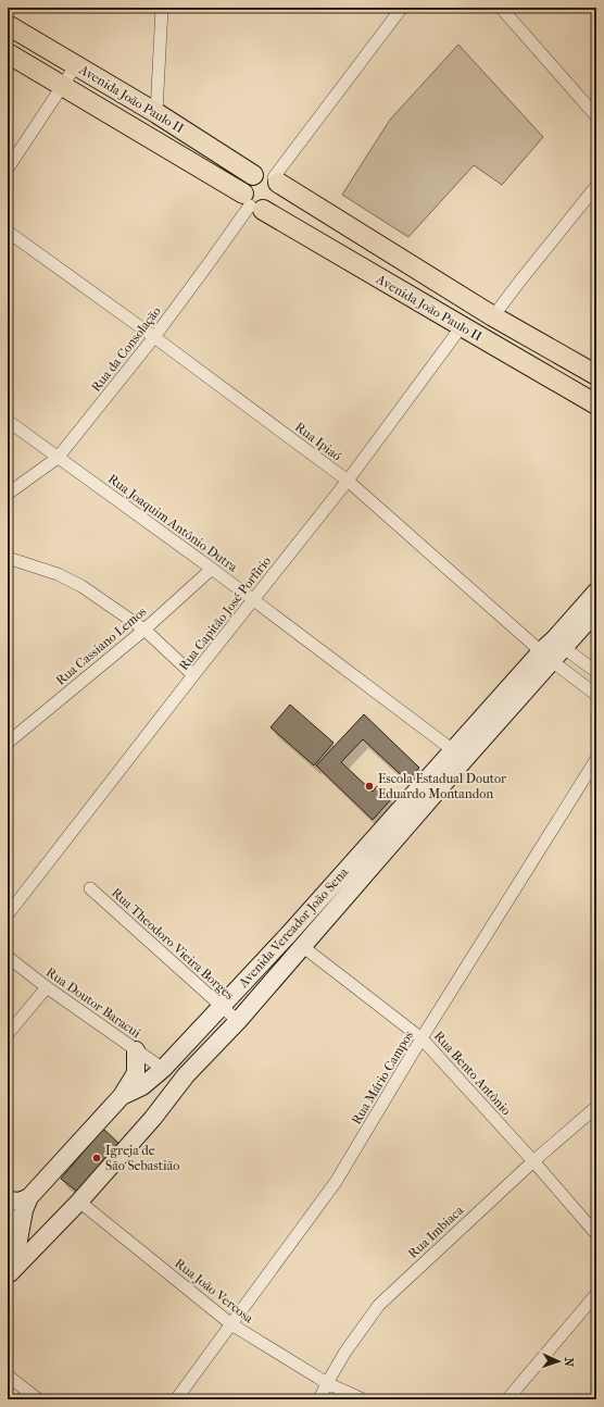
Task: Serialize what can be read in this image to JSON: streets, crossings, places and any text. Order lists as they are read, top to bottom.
{
  "streets": {
    "main road": ["Avenida João Paulo II", "Avenida Vereador João Sena"],
    "street": [
      "Rua da Consolação",
      "Rua Ipiaó",
      "Rua Joaquim Antônio Dutra",
      "Rua Capitão José Porfírio",
      "Rua Cassiano Lemos",
      "Rua Theodoro Vieira Borges",
      "Rua Doutor Baracui",
      "Rua Bento Antônio",
      "Rua Mário Campos",
      "Rua Imbiaca",
      "Rua João Vercosa"
    ]
  },
  "crossings": [
    ["Avenida João Paulo II", "Rua da Consolação"],
    ["Avenida João Paulo II", "Rua Capitão José Porfírio"],
    ["Rua da Consolação", "Rua Ipiaó"],
    ["Rua da Consolação", "Rua Joaquim Antônio Dutra"],
    ["Rua Ipiaó", "Rua Capitão José Porfírio"],
    ["Rua Ipiaó", "Avenida Vereador João Sena"],
    ["Rua Joaquim Antônio Dutra", "Rua Capitão José Porfírio"],
    ["Rua Joaquim Antônio Dutra", "Rua Cassiano Lemos"],
    ["Rua Joaquim Antônio Dutra", "Avenida Vereador João Sena"],
    ["Avenida Vereador João Sena", "Rua Theodoro Vieira Borges"],
    ["Avenida Vereador João Sena", "Rua Doutor Baracui"],
    ["Avenida Vereador João Sena", "Rua Bento Antônio"],
    ["Avenida Vereador João Sena", "Rua João Vercosa"],
    ["Rua Bento Antônio", "Rua Mário Campos"],
    ["Rua Bento Antônio", "Rua Imbiaca"],
    ["Rua Mário Campos", "Rua João Vercosa"],
    ["Rua Imbiaca", "Rua João Vercosa"]
  ],
  "places": ["Escola Estadual Doutor Eduardo Montandon", "Igreja de São Sebastião"],
  "north": "right"
}
